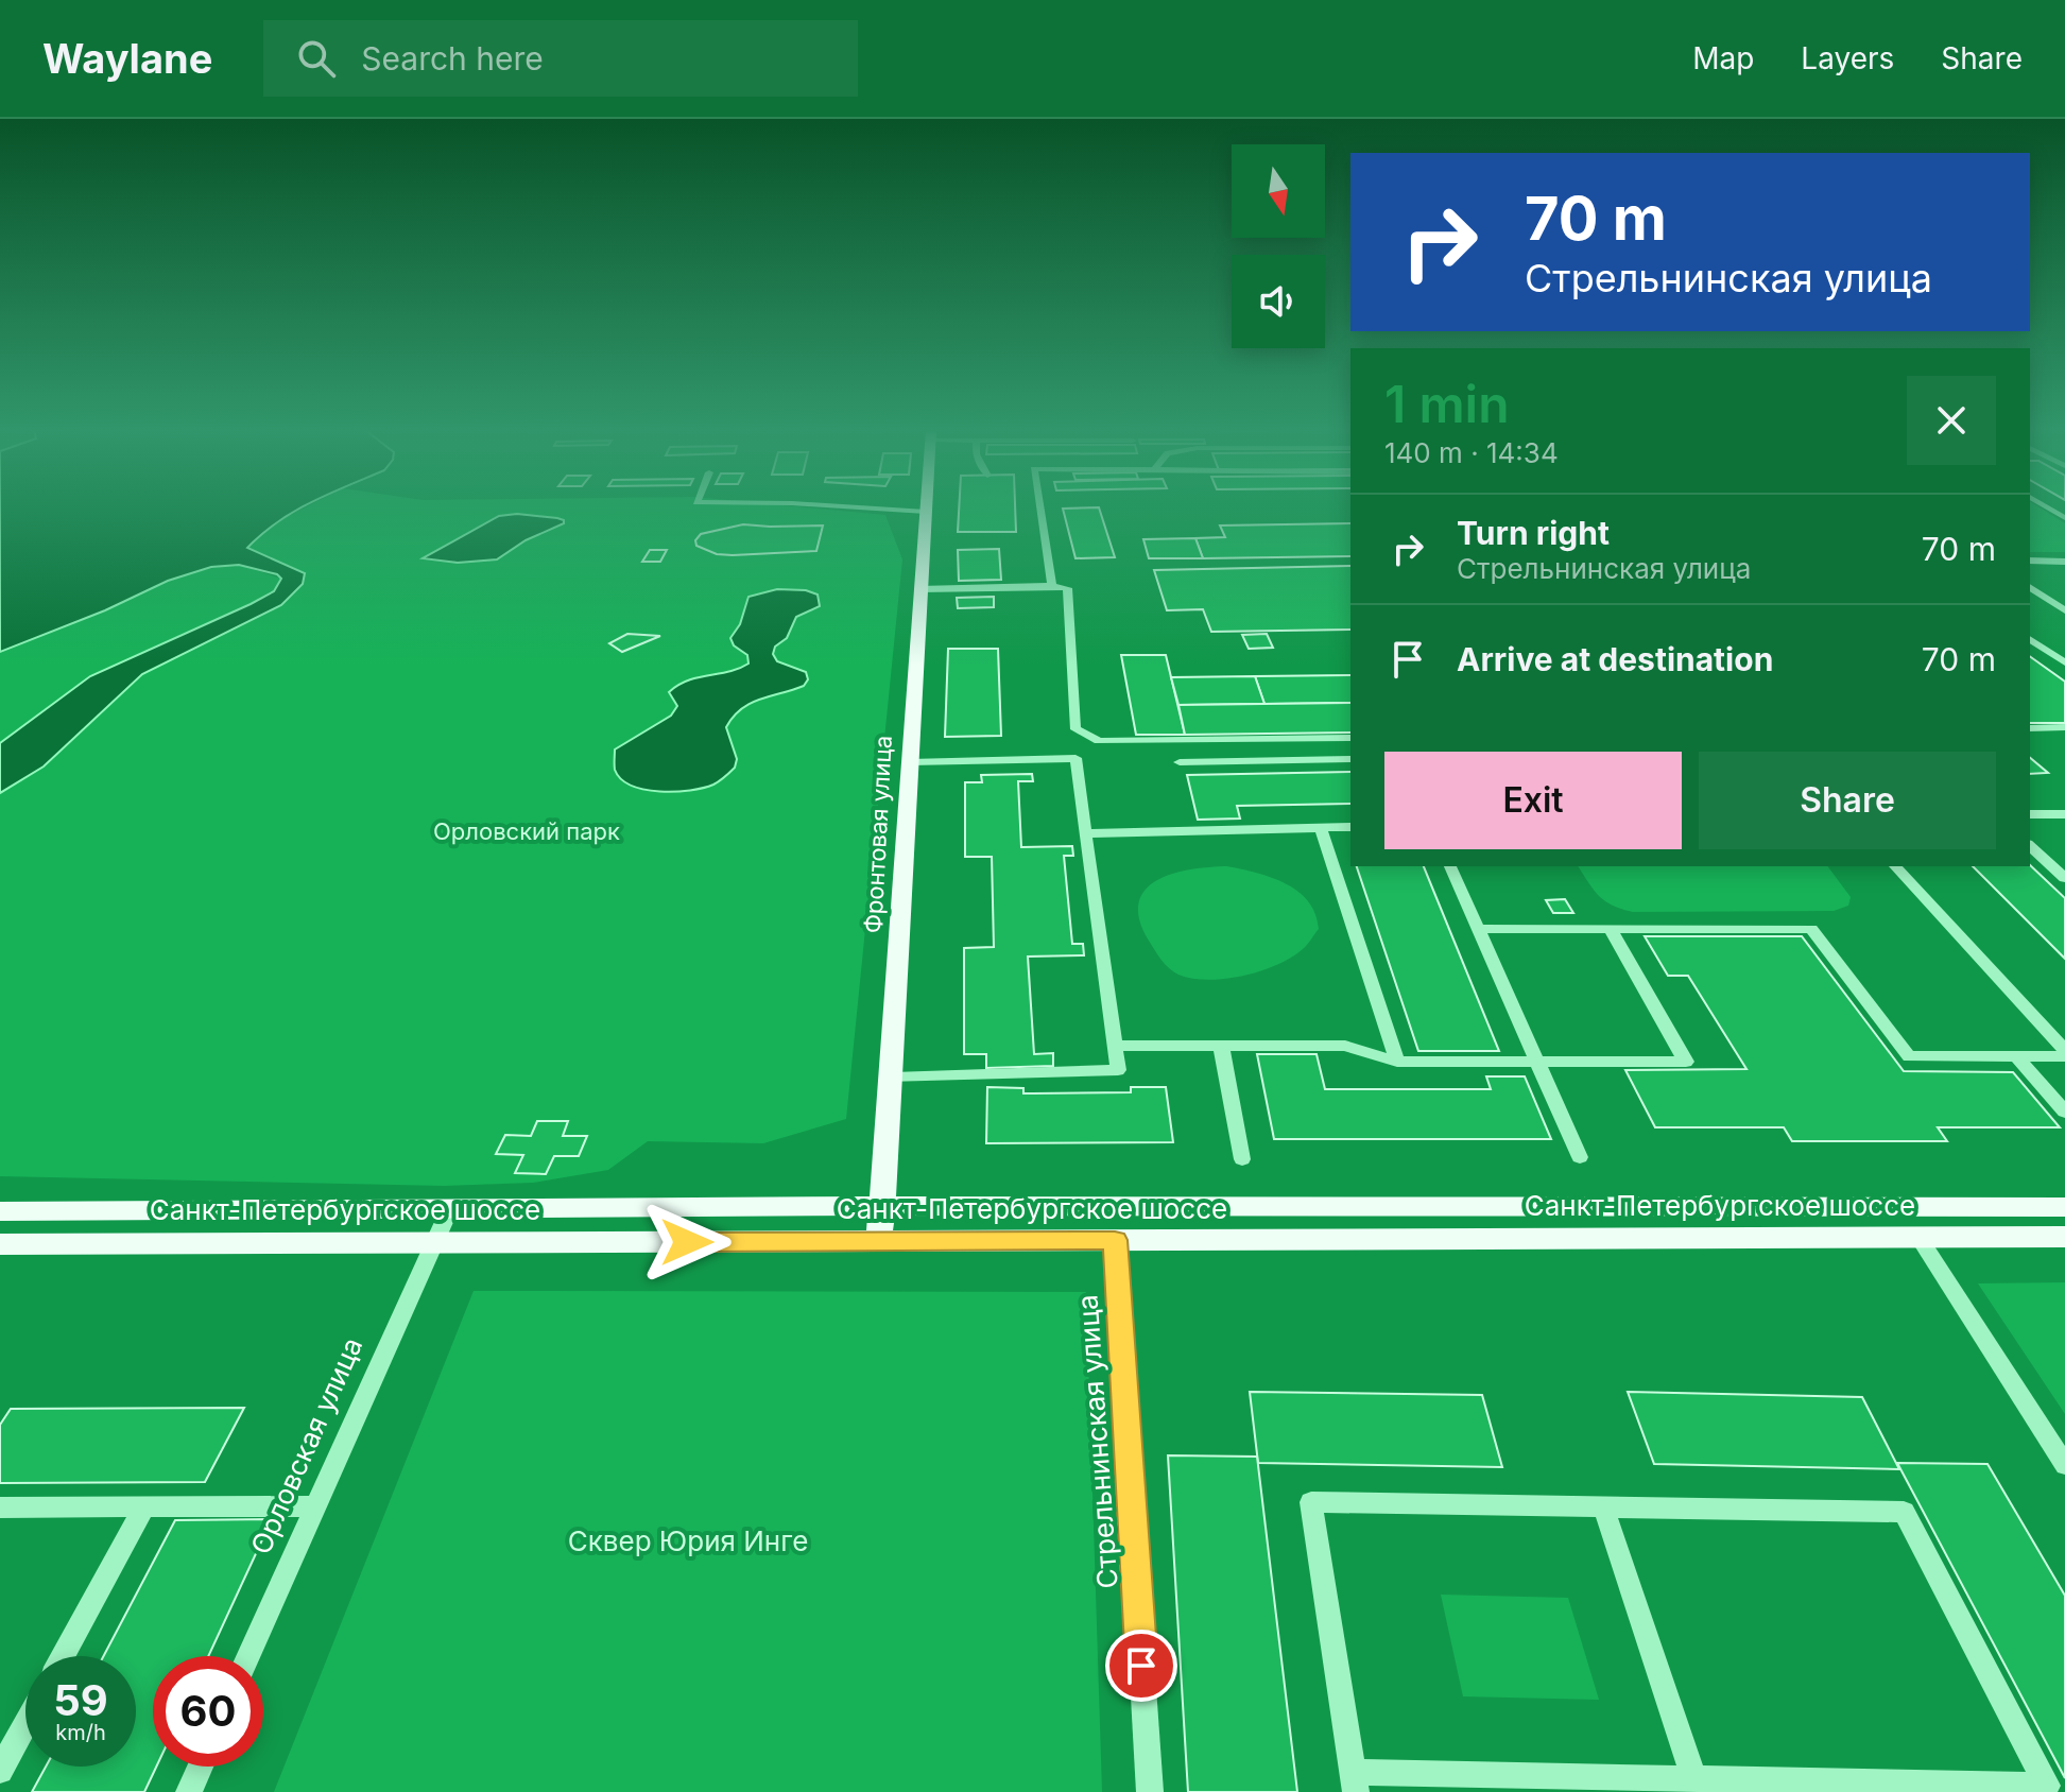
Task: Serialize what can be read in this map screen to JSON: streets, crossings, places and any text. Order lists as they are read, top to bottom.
{
  "streets": {
    "main road": ["Фронтовая улица", "Санкт-Петербургское шоссе"],
    "street": ["Стрельнинская улица", "Орловская улица"]
  },
  "crossings": [
    ["Фронтовая улица", "Санкт-Петербургское шоссе"],
    ["Санкт-Петербургское шоссе", "Стрельнинская улица"],
    ["Санкт-Петербургское шоссе", "Орловская улица"]
  ],
  "parks": ["Орловский парк", "Сквер Юрия Инге"],
  "north": "bottom",
  "page": {
    "header": "Waylane",
    "search": "Search here",
    "nav": ["Map", "Layers", "Share"],
    "turn": ["70 m", "Стрельнинская улица"],
    "heading": ["1 min", "140 m · 14:34"],
    "list": [
      {
        "name": "Turn right",
        "note": "Стрельнинская улица",
        "value": "70 m"
      },
      {
        "name": "Arrive at destination",
        "value": "70 m"
      }
    ],
    "buttons": ["Exit", "Share"],
    "speed": "59 km/h",
    "limit": "60"
  }
}
